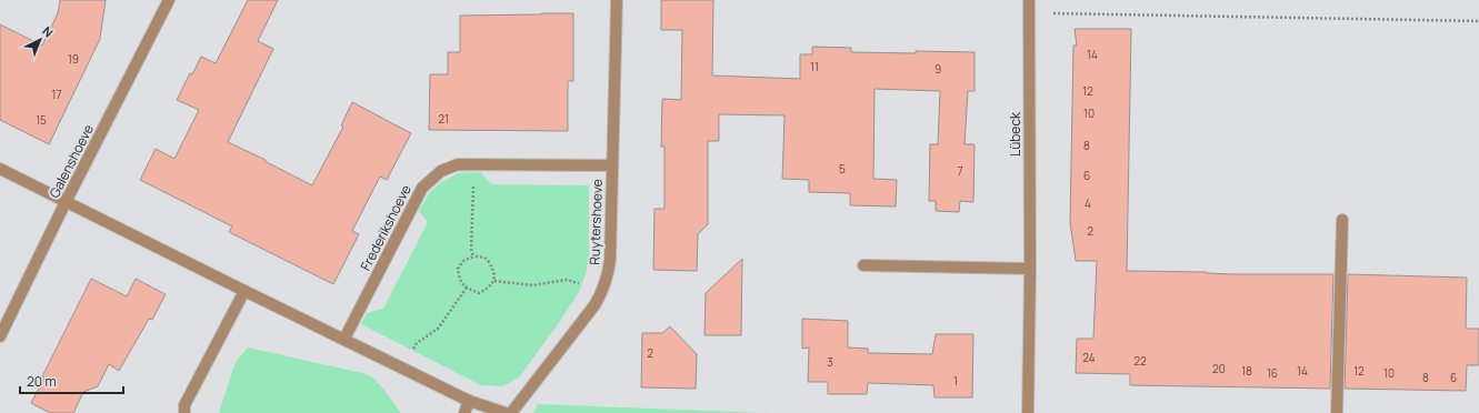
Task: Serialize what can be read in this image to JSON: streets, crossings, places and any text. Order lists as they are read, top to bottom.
{
  "streets": {
    "street": [
      "Lübeck",
      "Galenshoeve",
      "Ruytershoeve",
      "Frederikshoeve"
    ]
  },
  "crossings": [
    ["Ruytershoeve", "Frederikshoeve"]
  ],
  "house_numbers": [
    "14",
    "19",
    "11",
    "9",
    "12",
    "17",
    "10",
    "21",
    "15",
    "8",
    "5",
    "7",
    "6",
    "4",
    "2",
    "2",
    "24",
    "22",
    "3",
    "20",
    "18",
    "14",
    "12",
    "16",
    "10",
    "8",
    "6",
    "1"
  ],
  "scale_bar": "20 m",
  "north": "top right"
}
